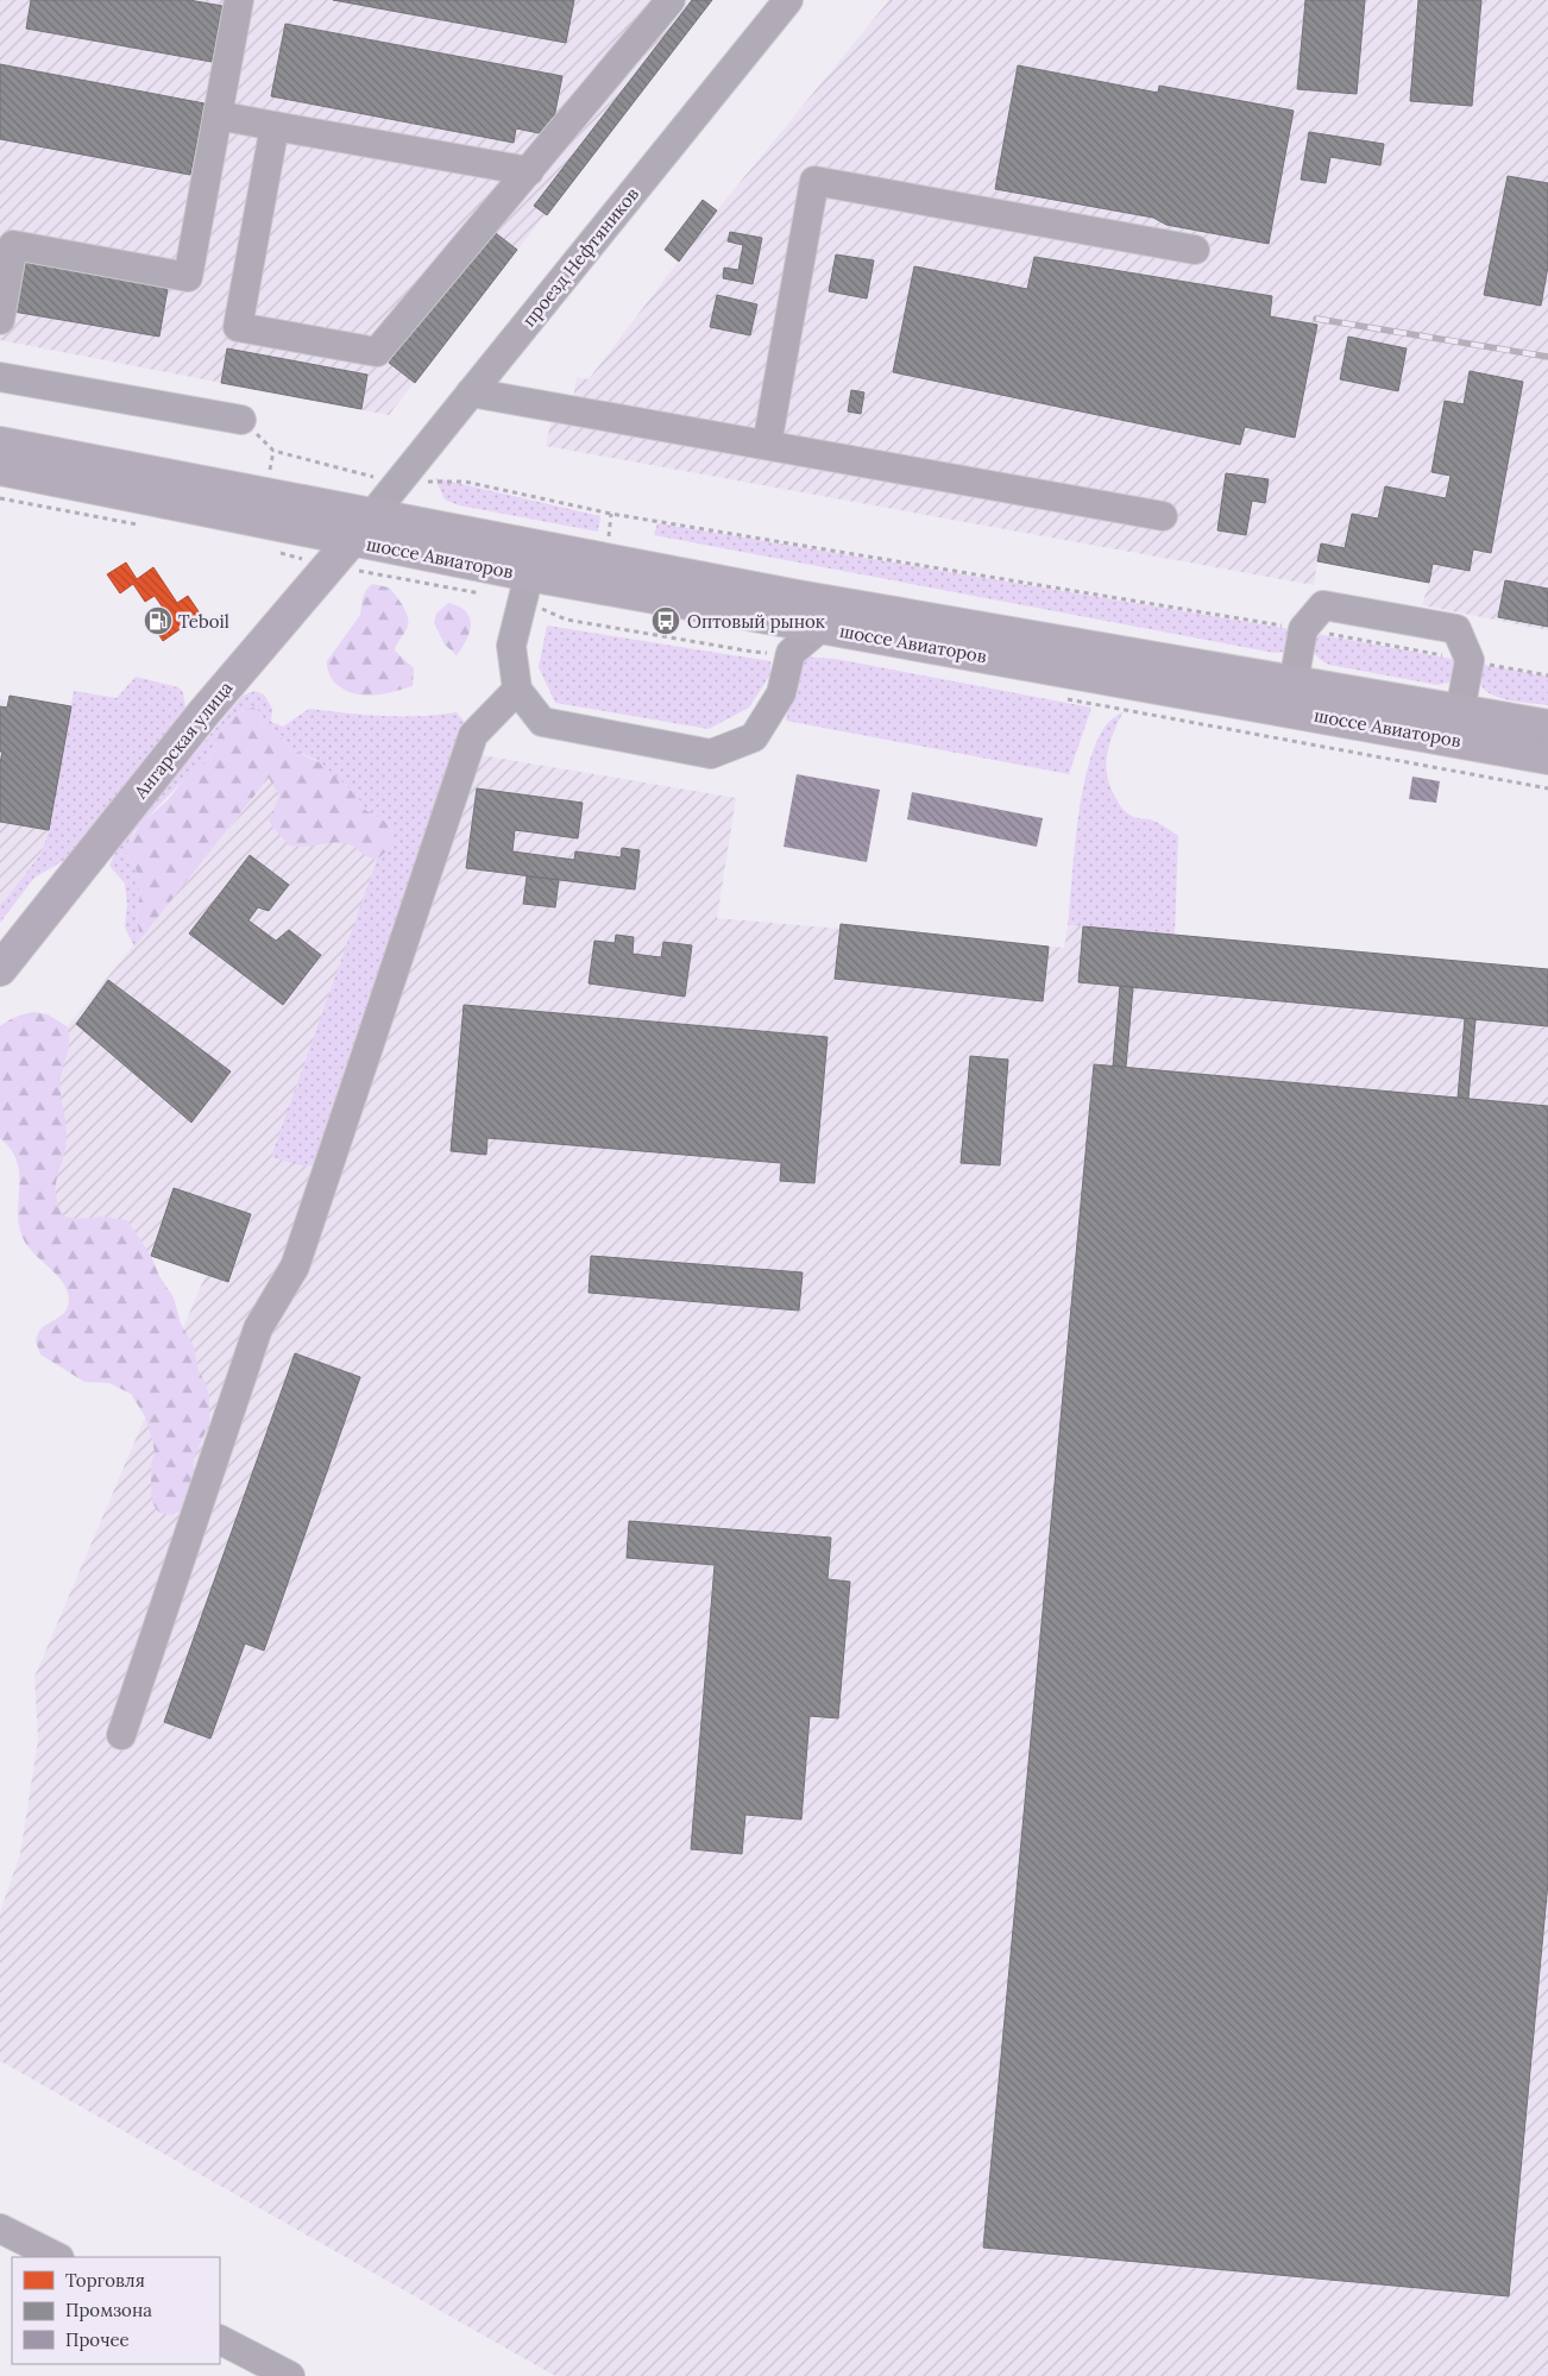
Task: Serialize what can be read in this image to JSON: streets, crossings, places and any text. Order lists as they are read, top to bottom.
{
  "streets": {
    "main road": ["шоссе Авиаторов", "Ангарская улица"],
    "street": ["проезд Нефтяников"]
  },
  "crossings": [
    ["проезд Нефтяников", "шоссе Авиаторов"],
    ["проезд Нефтяников", "Ангарская улица"],
    ["шоссе Авиаторов", "Ангарская улица"]
  ],
  "places": {
    "fuel station": ["Teboil"],
    "bus stop": ["Оптовый рынок"]
  },
  "legend": ["Торговля", "Промзона", "Прочее"]
}
